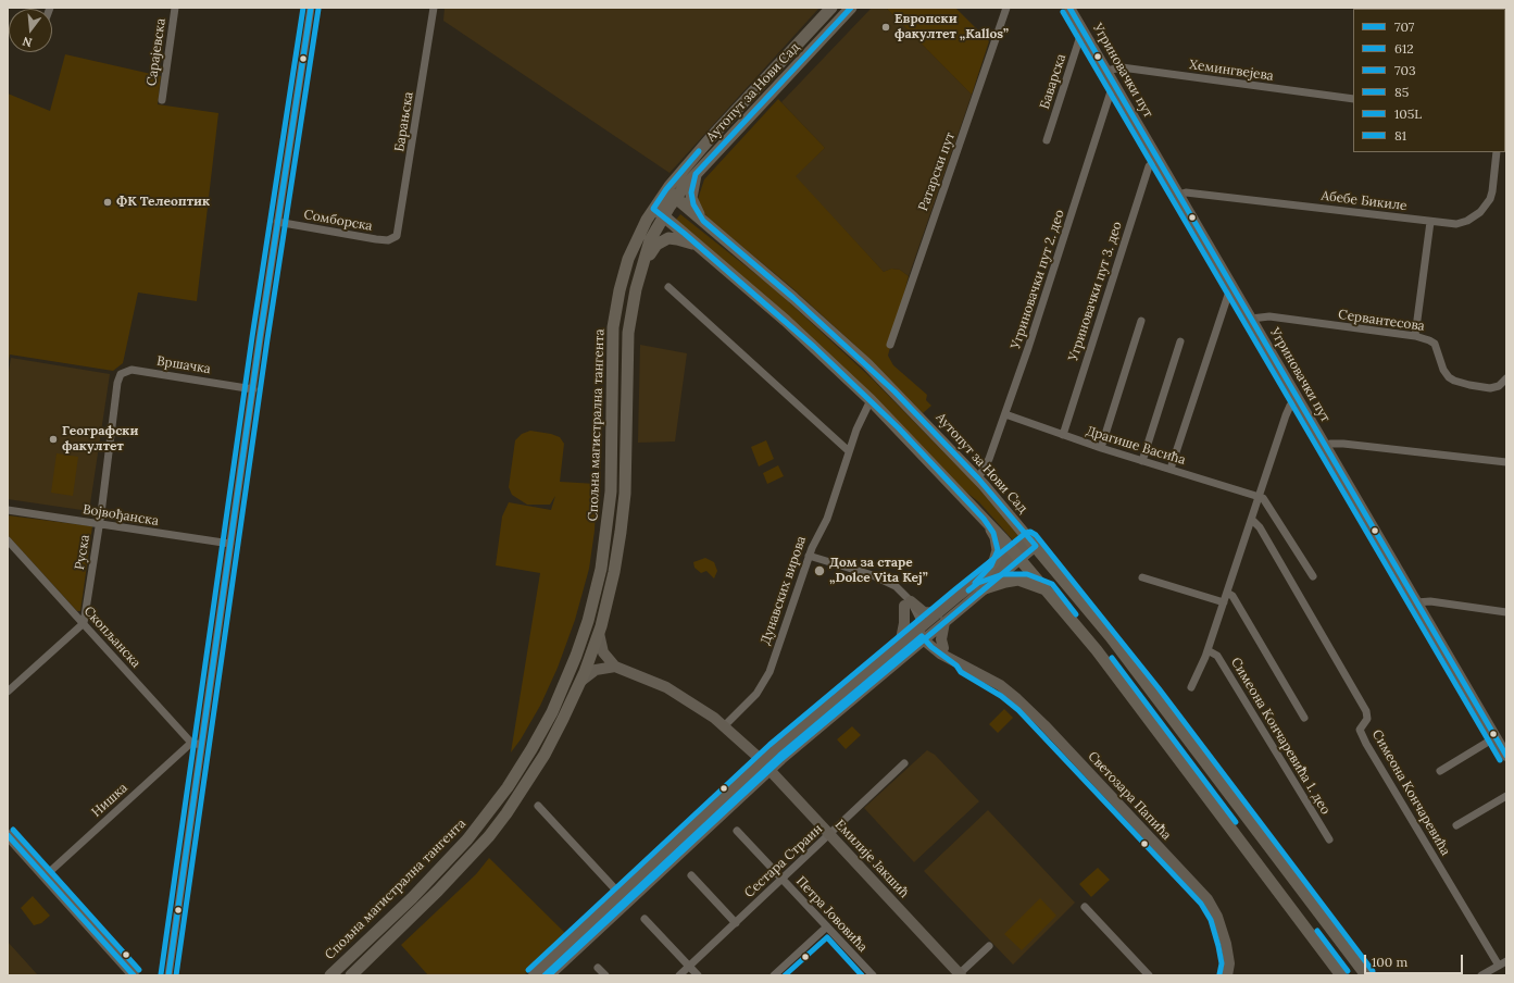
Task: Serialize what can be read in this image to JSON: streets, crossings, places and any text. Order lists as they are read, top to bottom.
{
  "streets": {
    "main road": ["Аутопут за Нови Сад", "Спољна магистрална тангента"],
    "street": [
      "Сарајевска",
      "Угриновачки пут",
      "Хемингвејева",
      "Баварска",
      "Барањска",
      "Ратарски пут",
      "Абебе Бикиле",
      "Сомборска",
      "Угриновачки пут 2. део",
      "Угриновачки пут 3. део",
      "Сервантесова",
      "Вршачка",
      "Драгише Васића",
      "Војвођанска",
      "Руска",
      "Дунавских вирова",
      "Скопљанска",
      "Симеона Кончаревића 1. део",
      "Симеона Кончаревића",
      "Светозара Папића",
      "Нишка",
      "Емилије Јакшић",
      "Сестара Страин",
      "Петра Јововића"
    ]
  },
  "crossings": [
    ["Угриновачки пут", "Хемингвејева"],
    ["Угриновачки пут", "Баварска"],
    ["Угриновачки пут", "Абебе Бикиле"],
    ["Угриновачки пут", "Угриновачки пут 2. део"],
    ["Угриновачки пут", "Угриновачки пут 3. део"],
    ["Угриновачки пут", "Сервантесова"],
    ["Аутопут за Нови Сад", "Угриновачки пут 2. део"],
    ["Аутопут за Нови Сад", "Спољна магистрална тангента"],
    ["Барањска", "Сомборска"],
    ["Угриновачки пут 2. део", "Драгише Васића"],
    ["Угриновачки пут 3. део", "Драгише Васића"],
    ["Вршачка", "Руска"],
    ["Војвођанска", "Руска"],
    ["Руска", "Скопљанска"],
    ["Скопљанска", "Нишка"],
    ["Емилије Јакшић", "Сестара Страин"],
    ["Сестара Страин", "Петра Јововића"]
  ],
  "places": [
    "Европски факултет „Kallos”",
    "ФК Телеоптик",
    "Географски факултет",
    "Дом за старе „Dolce Vita Kej”"
  ],
  "lines": [
    "transit line 707",
    "transit line 85",
    "transit line 105L",
    "transit line 612",
    "transit line 81",
    "transit line 703"
  ],
  "legend": [
    "707",
    "612",
    "703",
    "85",
    "105L",
    "81"
  ],
  "scale_bar": "100 m",
  "north": "bottom"
}
